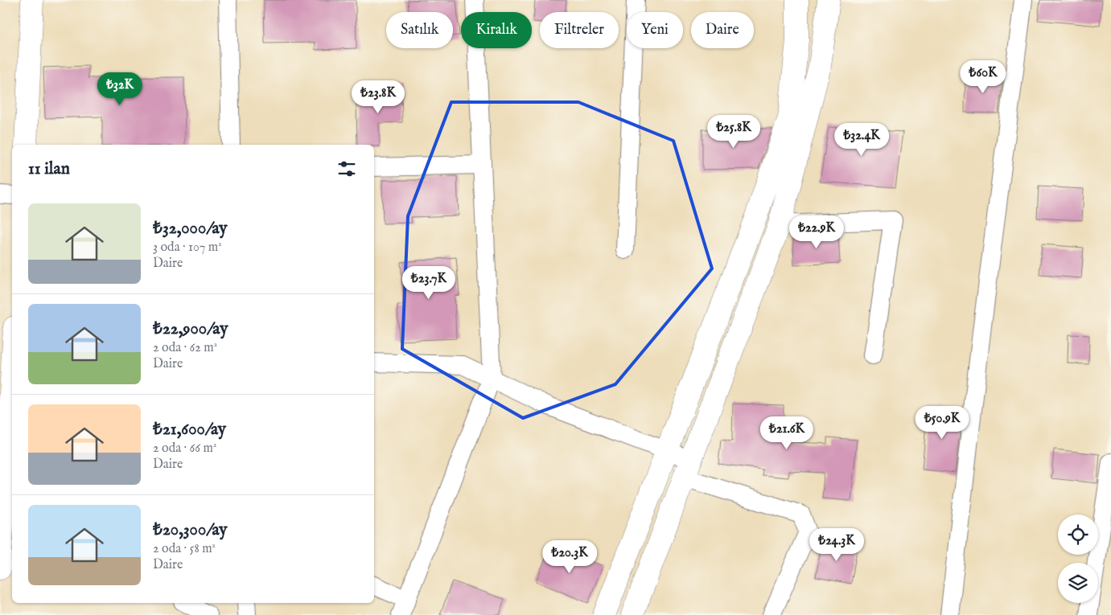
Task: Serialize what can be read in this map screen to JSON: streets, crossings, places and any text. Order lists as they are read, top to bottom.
{
  "page": {
    "chip": [
      "Satılık",
      "Kiralık",
      "Filtreler",
      "Yeni",
      "Daire"
    ],
    "price": [
      "₺60K",
      "₺32K",
      "₺23.8K",
      "₺25.8K",
      "₺32.4K",
      "₺22.9K",
      "₺23.7K",
      "₺50.9K",
      "₺21.6K",
      "₺24.3K",
      "₺20.3K"
    ],
    "heading": "11 ilan",
    "list": [
      {
        "name": "₺32,000/ay",
        "note": "3 oda · 107 m² · Daire"
      },
      {
        "name": "₺22,900/ay",
        "note": "2 oda · 62 m² · Daire"
      },
      {
        "name": "₺21,600/ay",
        "note": "2 oda · 66 m² · Daire"
      },
      {
        "name": "₺20,300/ay",
        "note": "2 oda · 58 m² · Daire"
      }
    ]
  }
}
